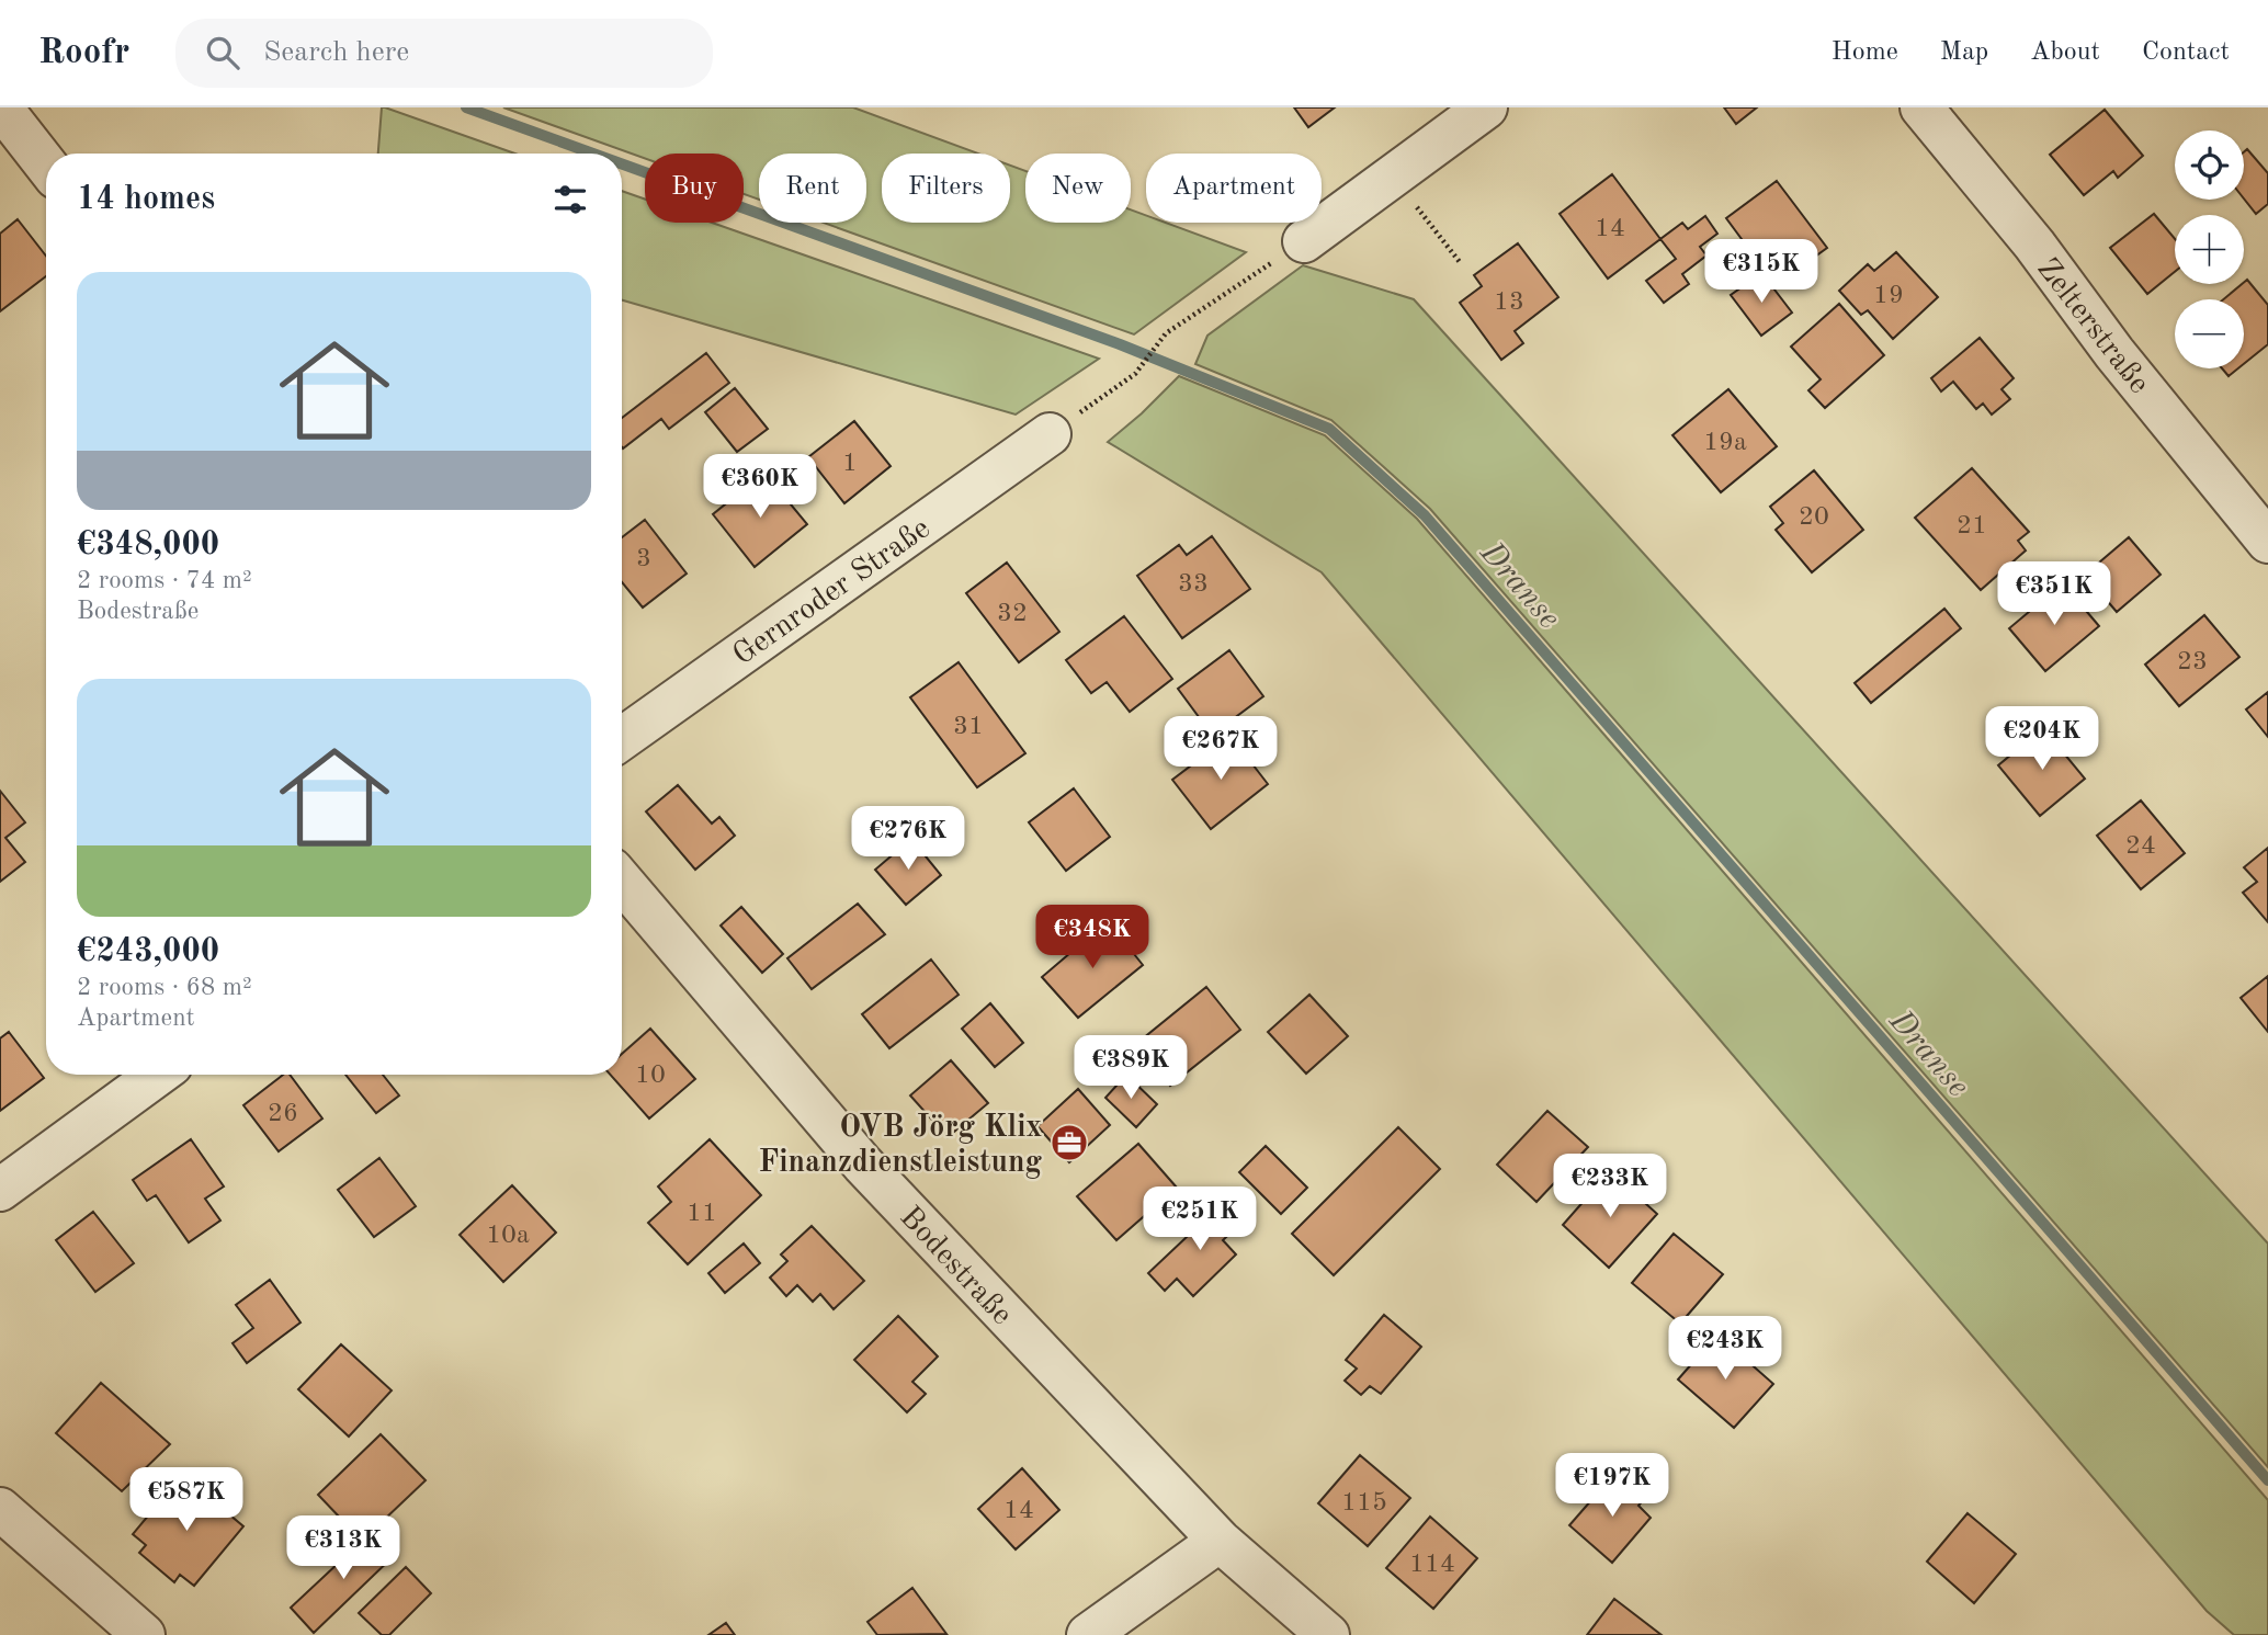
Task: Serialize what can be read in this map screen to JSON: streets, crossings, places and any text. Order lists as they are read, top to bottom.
{
  "streets": {
    "street": ["Zelterstraße", "Gernroder Straße", "Bodestraße"]
  },
  "water": ["Dranse"],
  "places": {
    "office": ["OVB Jörg Klix Finanzdienstleistung"]
  },
  "house_numbers": [
    "14",
    "19",
    "13",
    "19a",
    "1",
    "20",
    "21",
    "3",
    "33",
    "32",
    "23",
    "31",
    "24",
    "10",
    "26",
    "11",
    "10a",
    "115",
    "14",
    "114"
  ],
  "page": {
    "header": "Roofr",
    "search": "Search here",
    "nav": [
      "Home",
      "Map",
      "About",
      "Contact"
    ],
    "map_buttons": ["+", "−"],
    "chip": [
      "Buy",
      "Rent",
      "Filters",
      "New",
      "Apartment"
    ],
    "heading": "14 homes",
    "price": [
      "€315K",
      "€360K",
      "€351K",
      "€204K",
      "€267K",
      "€276K",
      "€348K",
      "€389K",
      "€233K",
      "€251K",
      "€243K",
      "€197K",
      "€587K",
      "€313K"
    ],
    "list": [
      {
        "name": "€348,000",
        "note": "2 rooms · 74 m² · Bodestraße"
      },
      {
        "name": "€243,000",
        "note": "2 rooms · 68 m² · Apartment"
      }
    ]
  }
}
